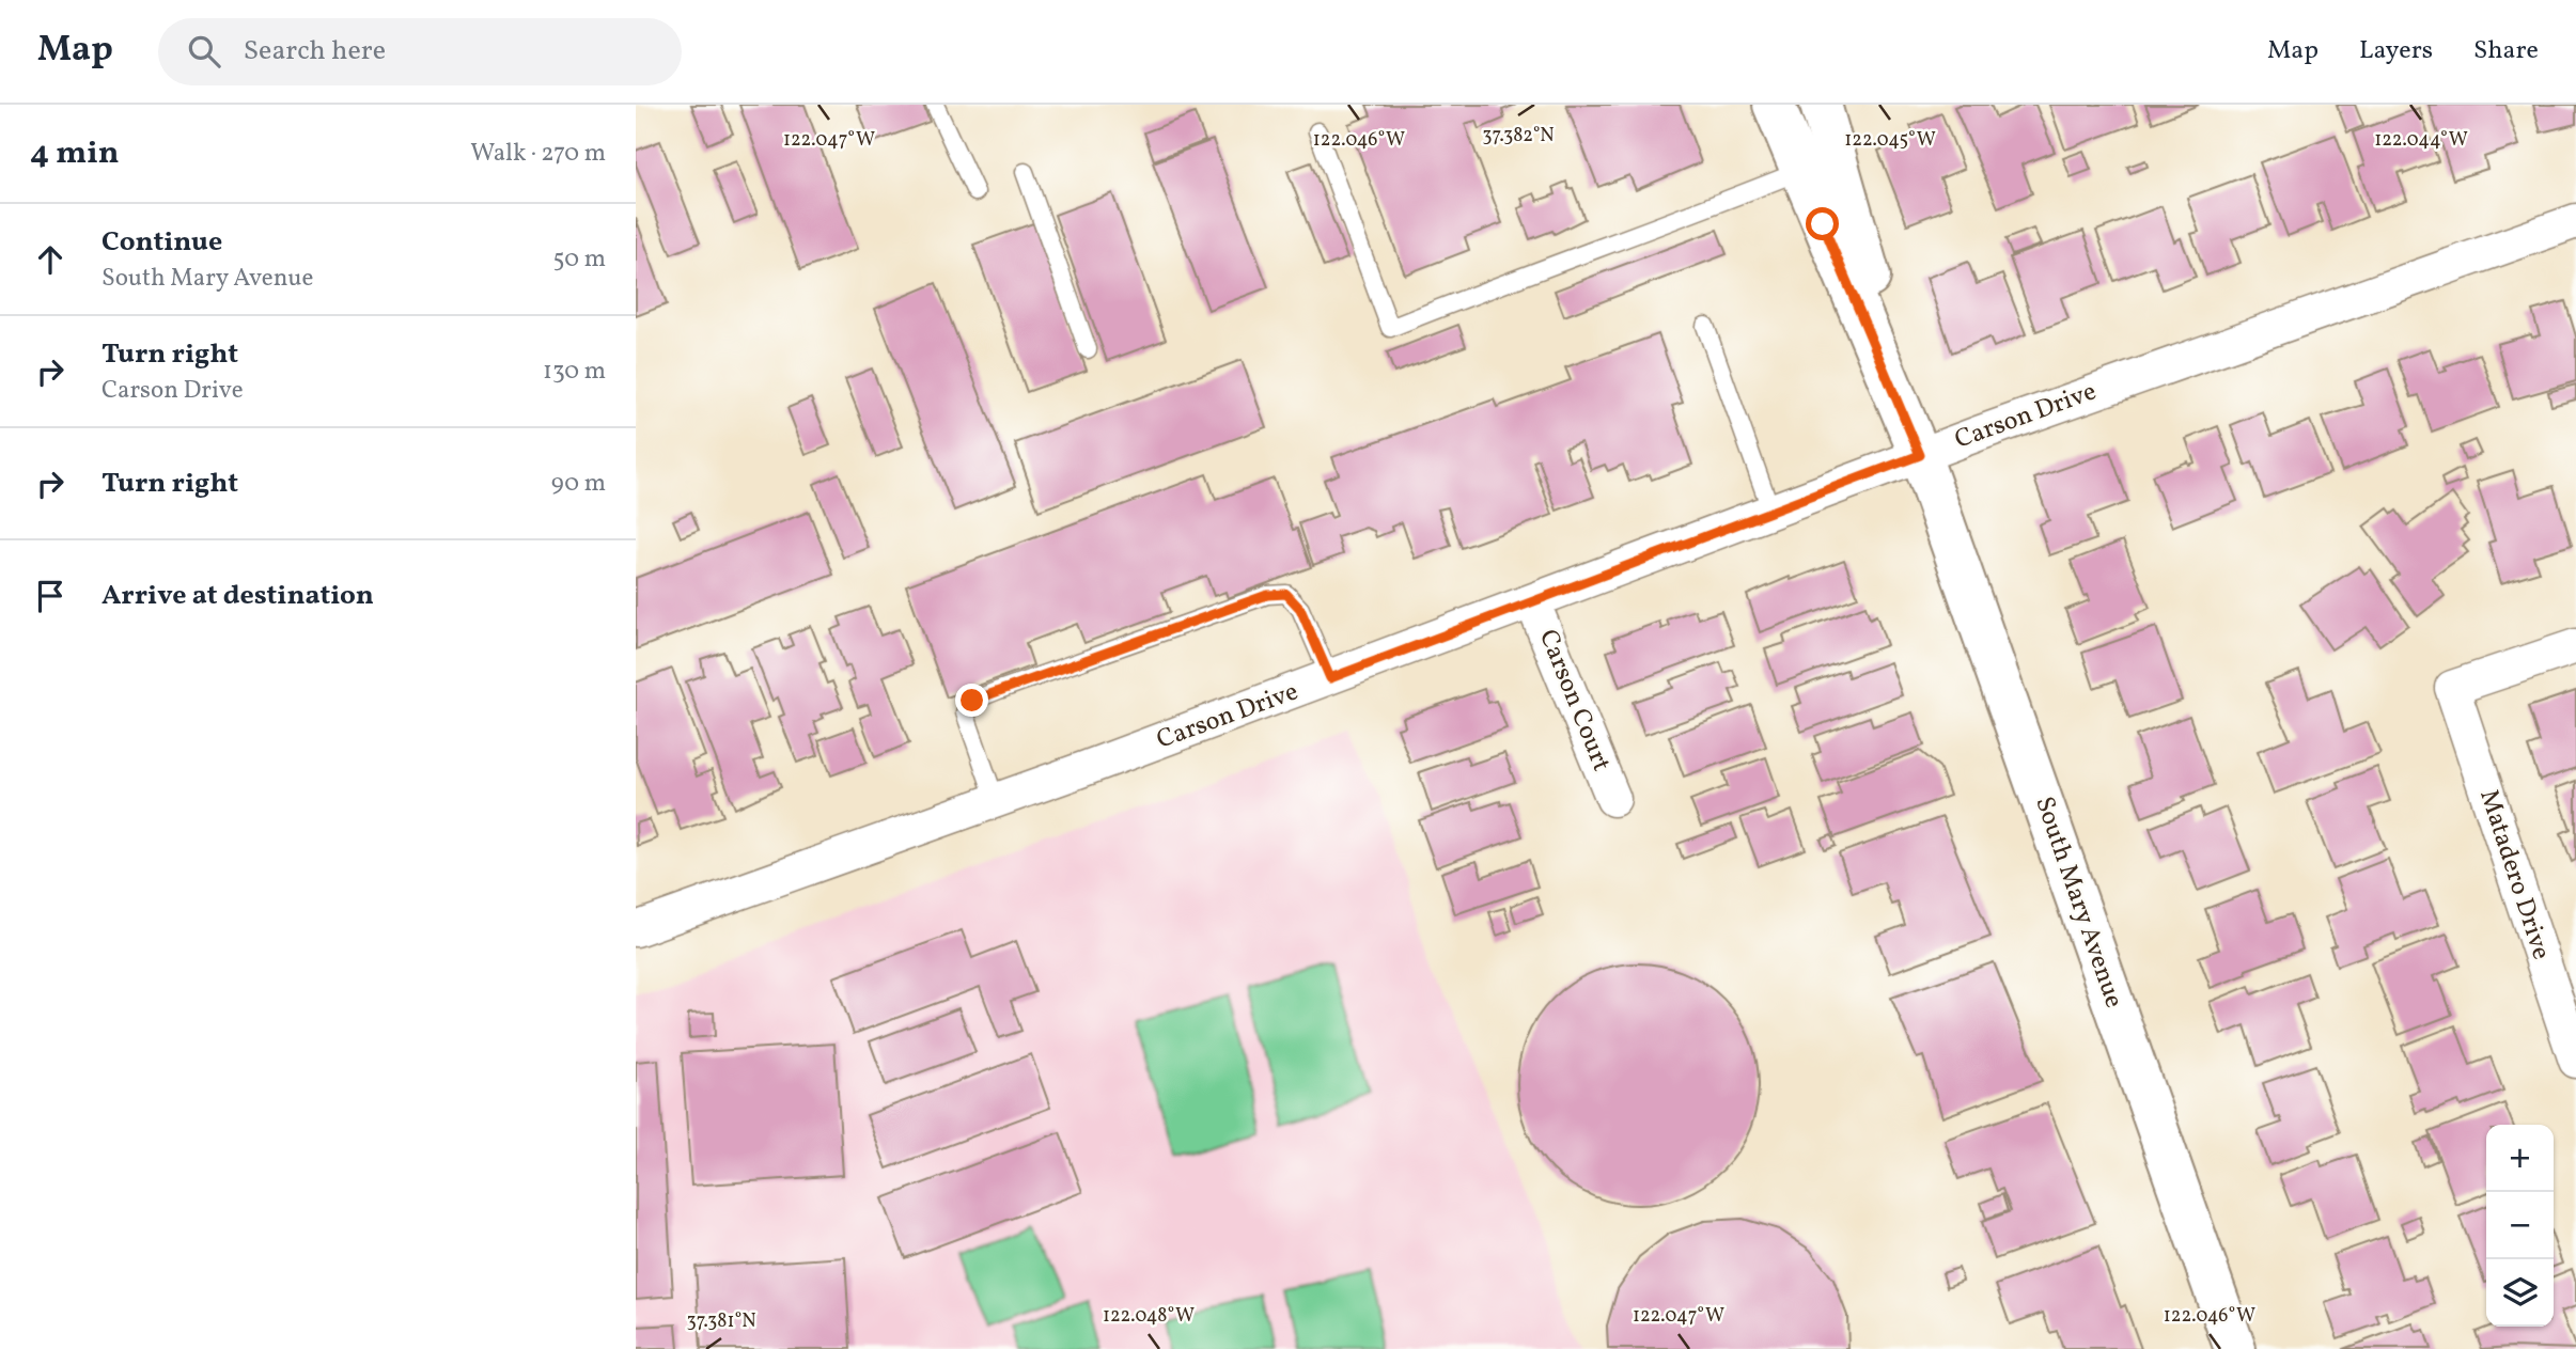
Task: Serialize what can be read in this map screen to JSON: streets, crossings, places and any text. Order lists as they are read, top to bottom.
{
  "streets": {
    "main road": ["South Mary Avenue"],
    "street": ["Carson Drive", "Carson Court", "Matadero Drive"]
  },
  "crossings": [
    ["Carson Drive", "Carson Court"],
    ["Carson Drive", "South Mary Avenue"]
  ],
  "page": {
    "header": "Map",
    "search": "Search here",
    "nav": ["Map", "Layers", "Share"],
    "heading": ["4 min", "Walk · 270 m"],
    "list": [
      ["Continue", "South Mary Avenue", "50 m"],
      ["Turn right", "Carson Drive", "130 m"],
      ["Turn right", "90 m"],
      "Arrive at destination"
    ],
    "map_buttons": ["+", "−"]
  },
  "coordinates": [
    "37.382°N",
    "122.044°W",
    "122.047°W",
    "122.046°W",
    "122.045°W",
    "122.048°W",
    "37.381°N"
  ]
}
